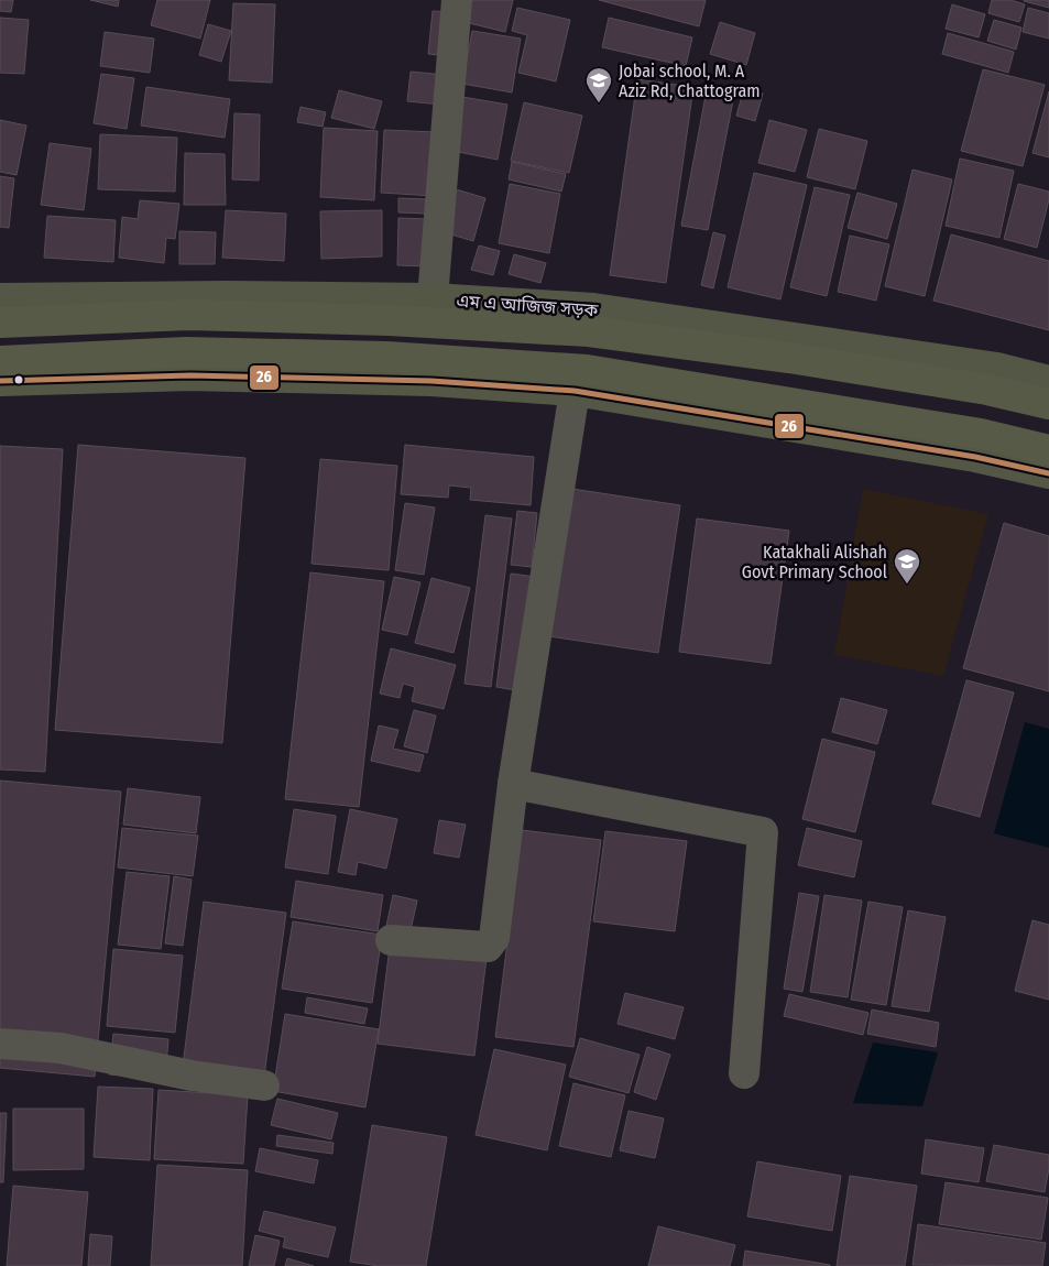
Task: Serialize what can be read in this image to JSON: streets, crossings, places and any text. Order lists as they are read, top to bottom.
{
  "streets": {
    "main road": ["এম এ আজিজ সড়ক"]
  },
  "places": {
    "school or university": ["Jobai school, M. A Aziz Rd, Chattogram", "Katakhali Alishah Govt Primary School"]
  },
  "lines": ["transit line 26"]
}
